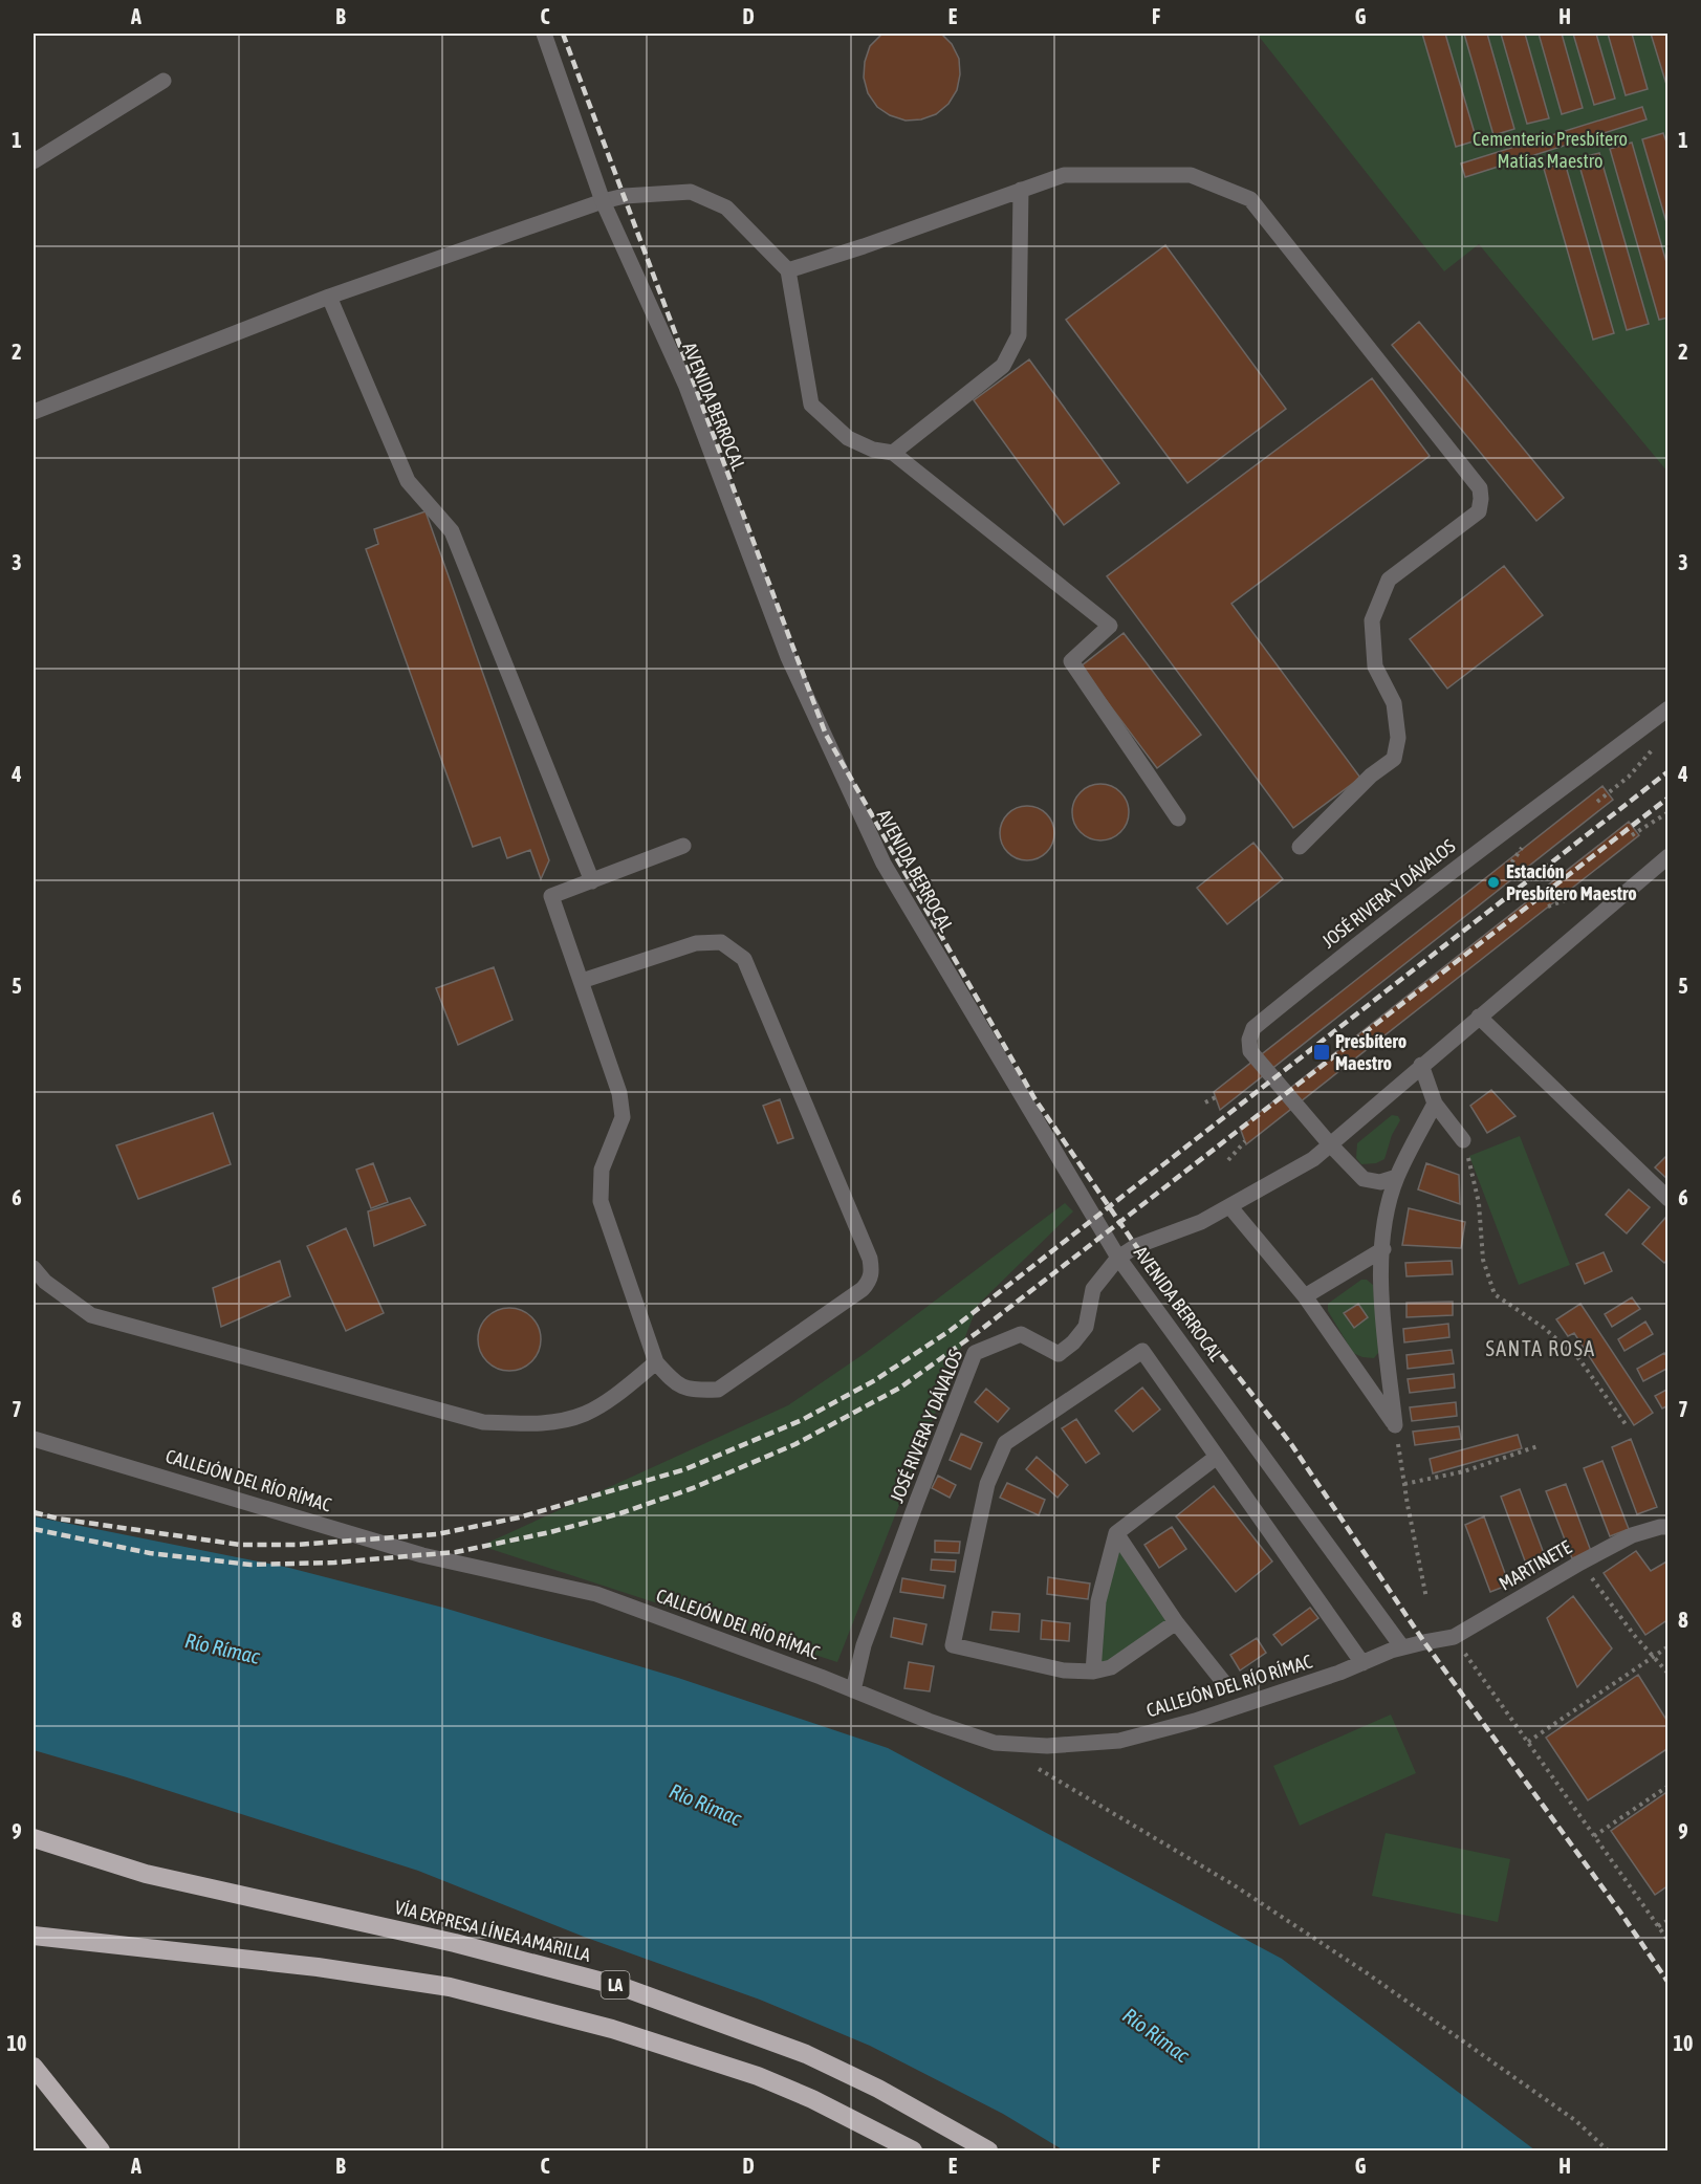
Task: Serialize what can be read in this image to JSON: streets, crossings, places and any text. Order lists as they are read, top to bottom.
{
  "streets": {
    "highway": ["VÍA EXPRESA LÍNEA AMARILLA", "LA"],
    "street": [
      "AVENIDA BERROCAL",
      "JOSÉ RIVERA Y DÁVALOS",
      "CALLEJÓN DEL RÍO RÍMAC",
      "MARTINETE"
    ]
  },
  "crossings": [
    ["AVENIDA BERROCAL", "JOSÉ RIVERA Y DÁVALOS"],
    ["AVENIDA BERROCAL", "CALLEJÓN DEL RÍO RÍMAC"],
    ["JOSÉ RIVERA Y DÁVALOS", "CALLEJÓN DEL RÍO RÍMAC"],
    ["CALLEJÓN DEL RÍO RÍMAC", "MARTINETE"]
  ],
  "districts": ["SANTA ROSA"],
  "water": ["Río Rímac"],
  "parks": ["Cementerio Presbítero Matías Maestro"],
  "places": {
    "other": ["Estación Presbítero Maestro"],
    "transit": ["Presbítero Maestro"]
  },
  "grid": {
    "columns": [
      "A",
      "B",
      "C",
      "D",
      "E",
      "F",
      "G",
      "H"
    ],
    "rows": [
      "1",
      "2",
      "3",
      "4",
      "5",
      "6",
      "7",
      "8",
      "9",
      "10"
    ]
  }
}
